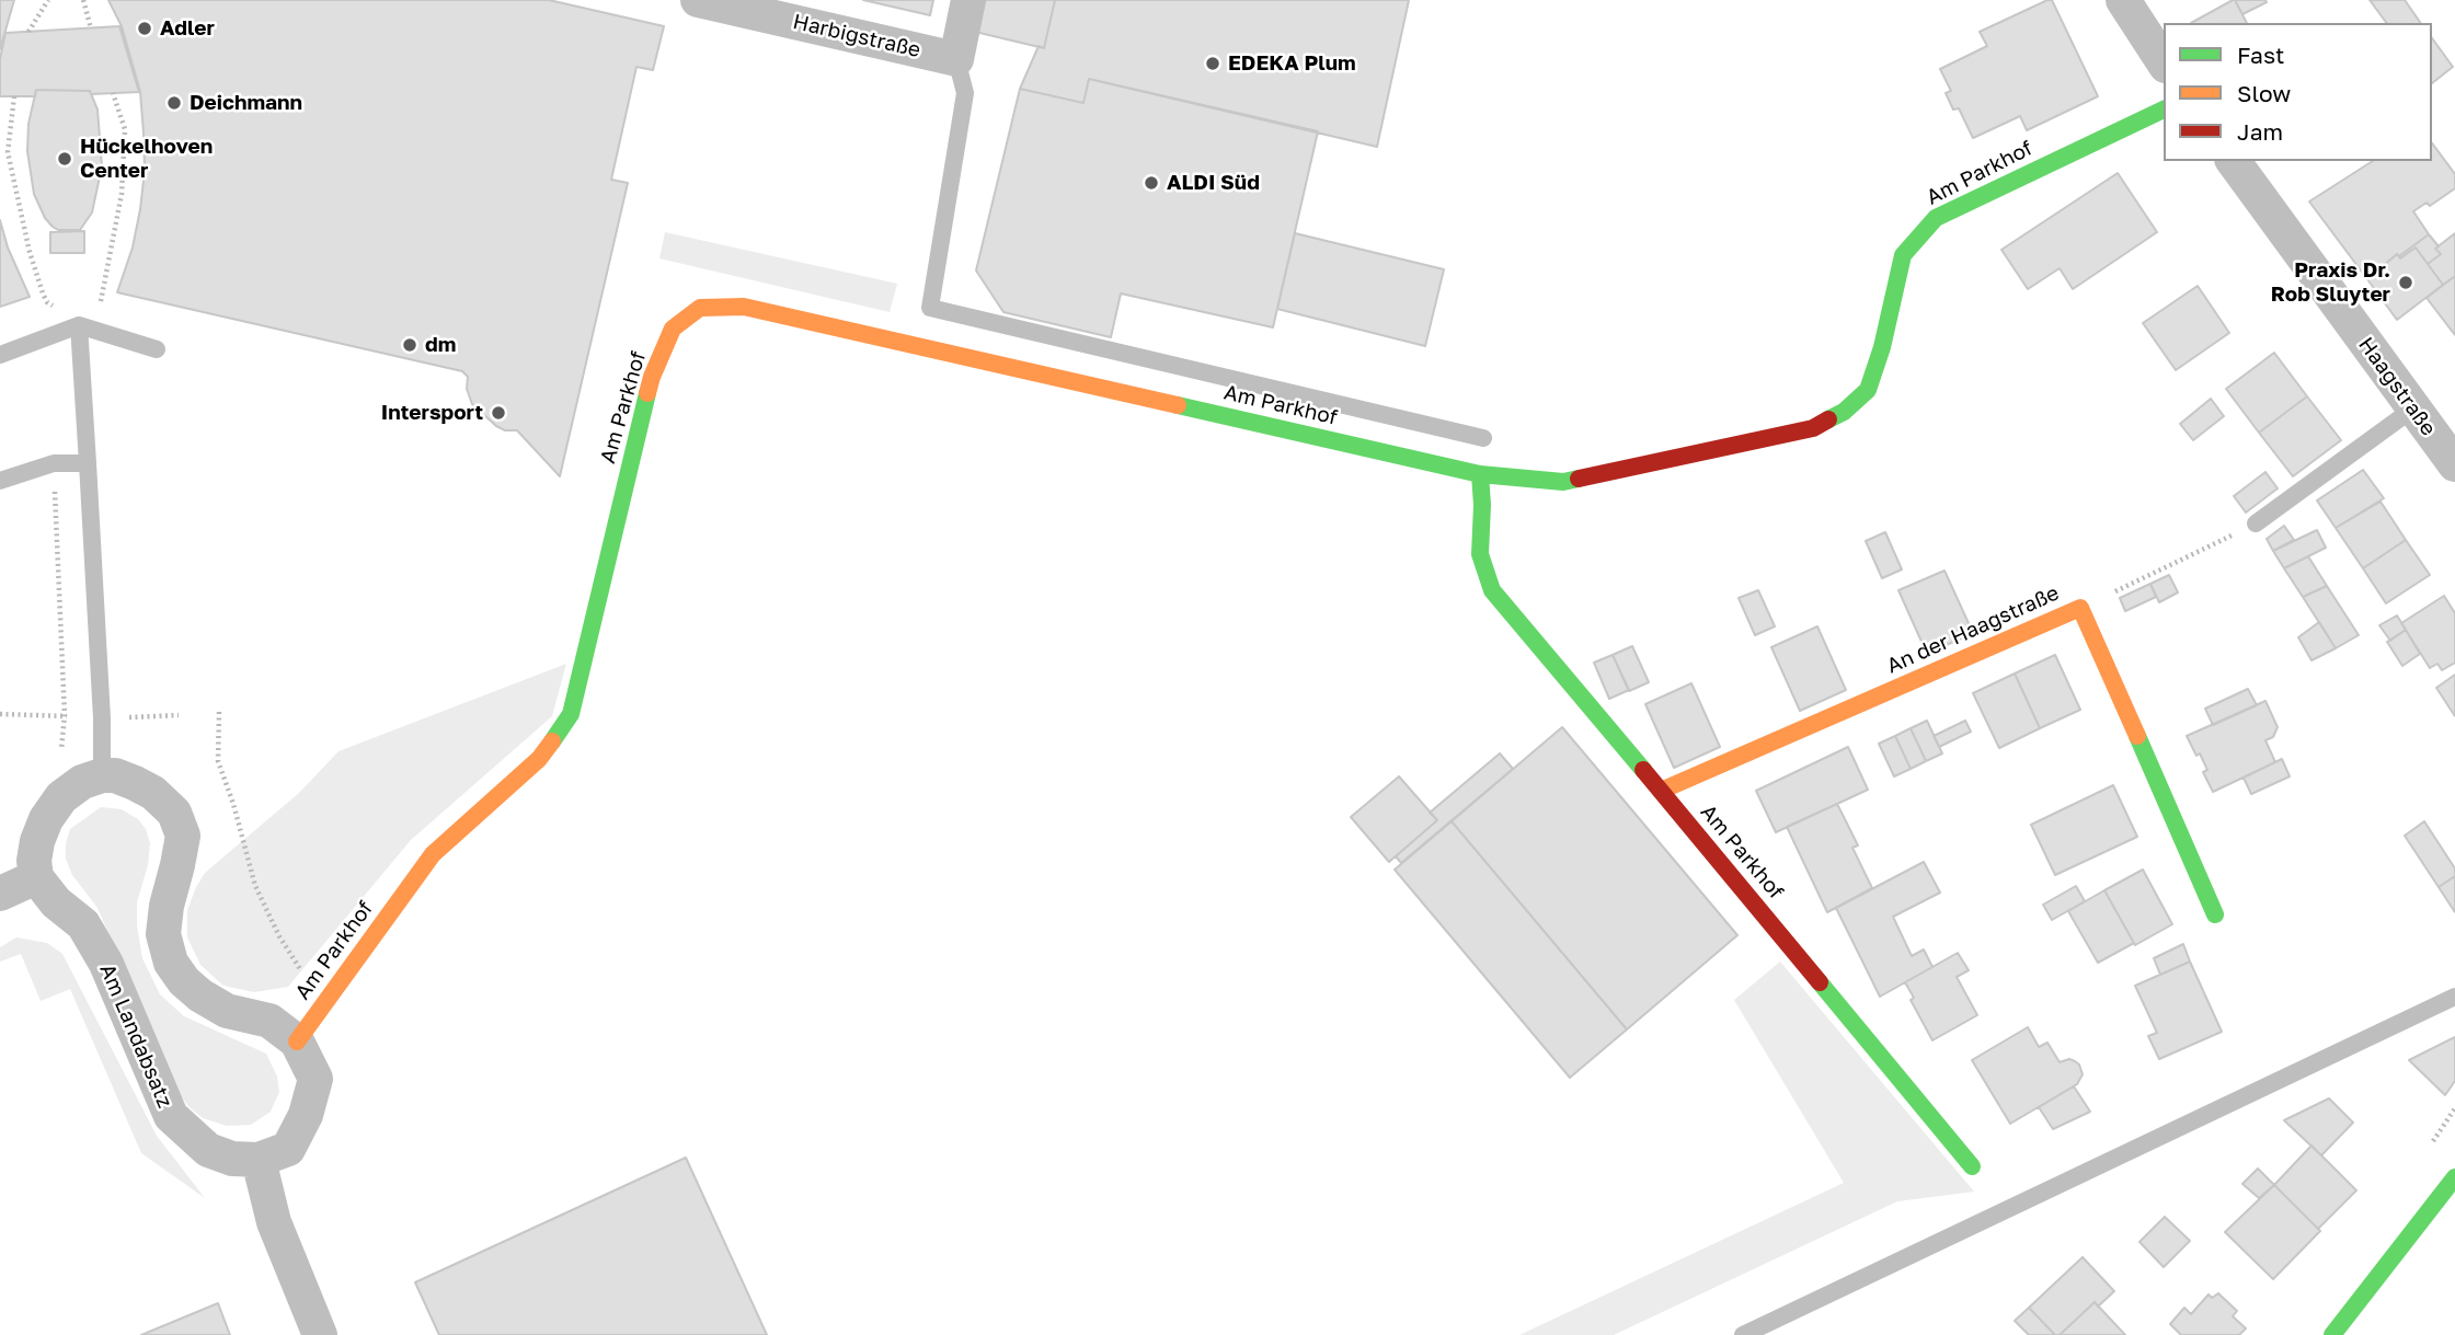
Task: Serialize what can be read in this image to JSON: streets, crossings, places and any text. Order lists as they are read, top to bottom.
{
  "streets": {
    "street": [
      "Harbigstraße",
      "Am Parkhof",
      "Haagstraße",
      "An der Haagstraße",
      "Am Landabsatz"
    ]
  },
  "crossings": [
    ["Am Parkhof", "An der Haagstraße"]
  ],
  "places": [
    "Adler",
    "EDEKA Plum",
    "Deichmann",
    "Hückelhoven Center",
    "ALDI Süd",
    "Praxis Dr. Rob Sluyter",
    "dm",
    "Intersport"
  ],
  "legend": ["Fast", "Slow", "Jam"]
}
